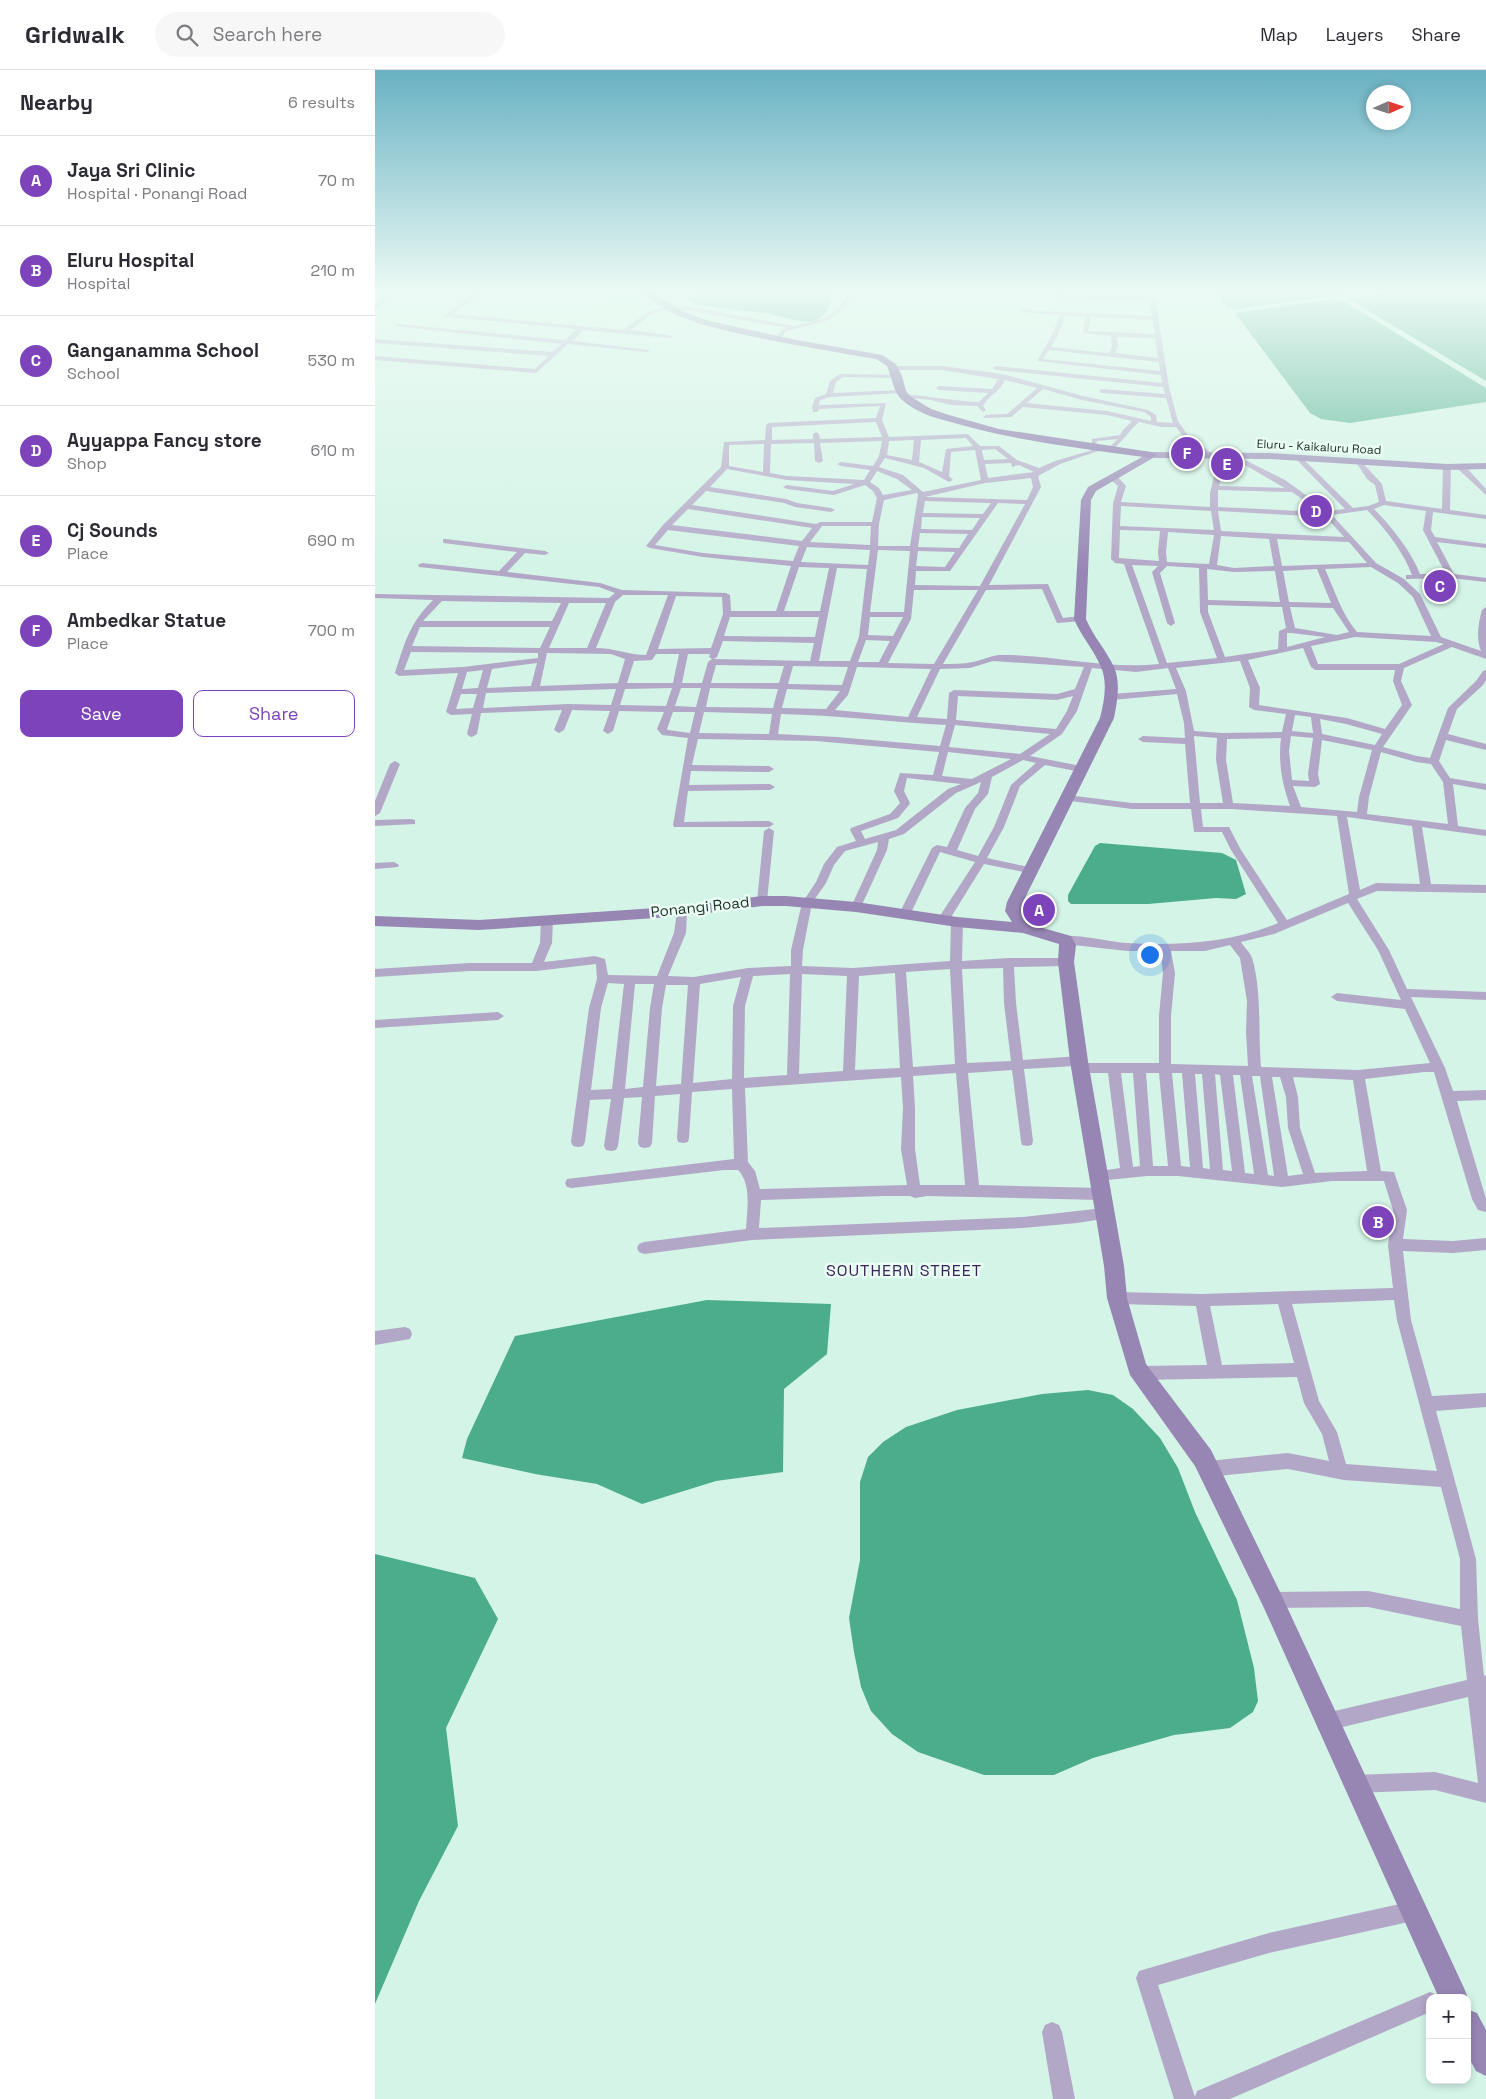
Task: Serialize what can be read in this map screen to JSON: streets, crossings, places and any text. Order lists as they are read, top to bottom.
{
  "streets": {
    "main road": ["Eluru - Kaikaluru Road", "Ponangi Road"]
  },
  "districts": ["SOUTHERN STREET"],
  "north": "right",
  "page": {
    "header": "Gridwalk",
    "search": "Search here",
    "nav": ["Map", "Layers", "Share"],
    "heading": ["Nearby", "6 results"],
    "list": [
      {
        "mark": "A",
        "name": "Jaya Sri Clinic",
        "note": "Hospital · Ponangi Road",
        "value": "70 m"
      },
      {
        "mark": "B",
        "name": "Eluru Hospital",
        "note": "Hospital",
        "value": "210 m"
      },
      {
        "mark": "C",
        "name": "Ganganamma School",
        "note": "School",
        "value": "530 m"
      },
      {
        "mark": "D",
        "name": "Ayyappa Fancy store",
        "note": "Shop",
        "value": "610 m"
      },
      {
        "mark": "E",
        "name": "Cj Sounds",
        "note": "Place",
        "value": "690 m"
      },
      {
        "mark": "F",
        "name": "Ambedkar Statue",
        "note": "Place",
        "value": "700 m"
      }
    ],
    "pins": [
      "F",
      "E",
      "D",
      "C",
      "A",
      "B"
    ],
    "buttons": ["Save", "Share"],
    "map_buttons": ["+", "−"]
  }
}
